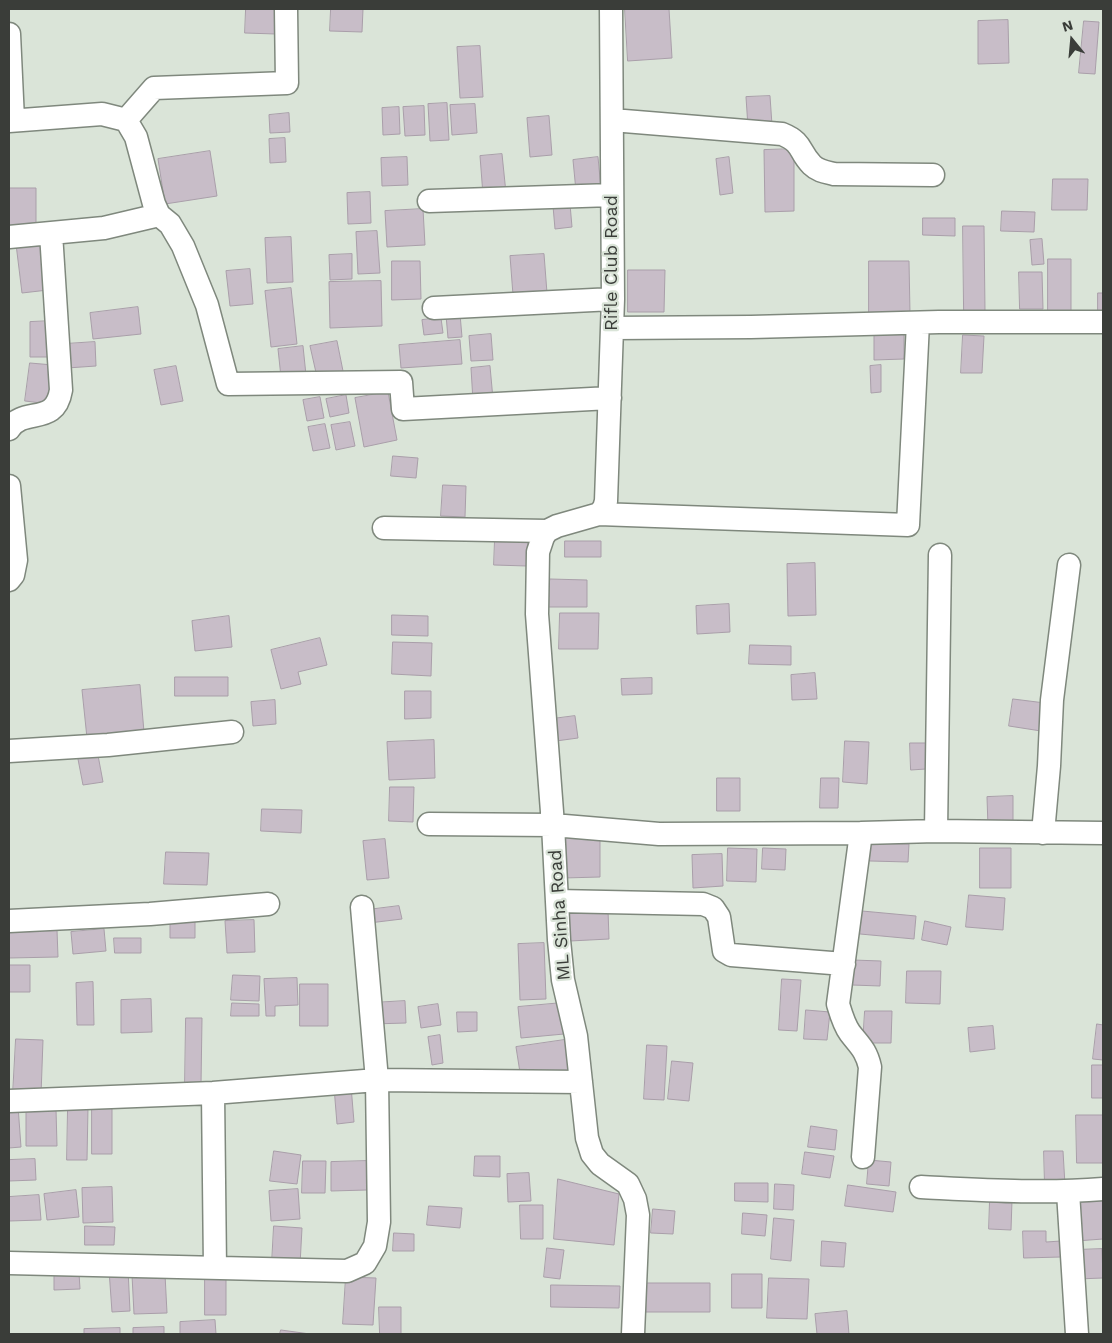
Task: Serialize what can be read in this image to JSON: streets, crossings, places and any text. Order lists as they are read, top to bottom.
{
  "streets": {
    "street": ["Rifle Club Road", "ML Sinha Road"]
  },
  "north": "top"
}
